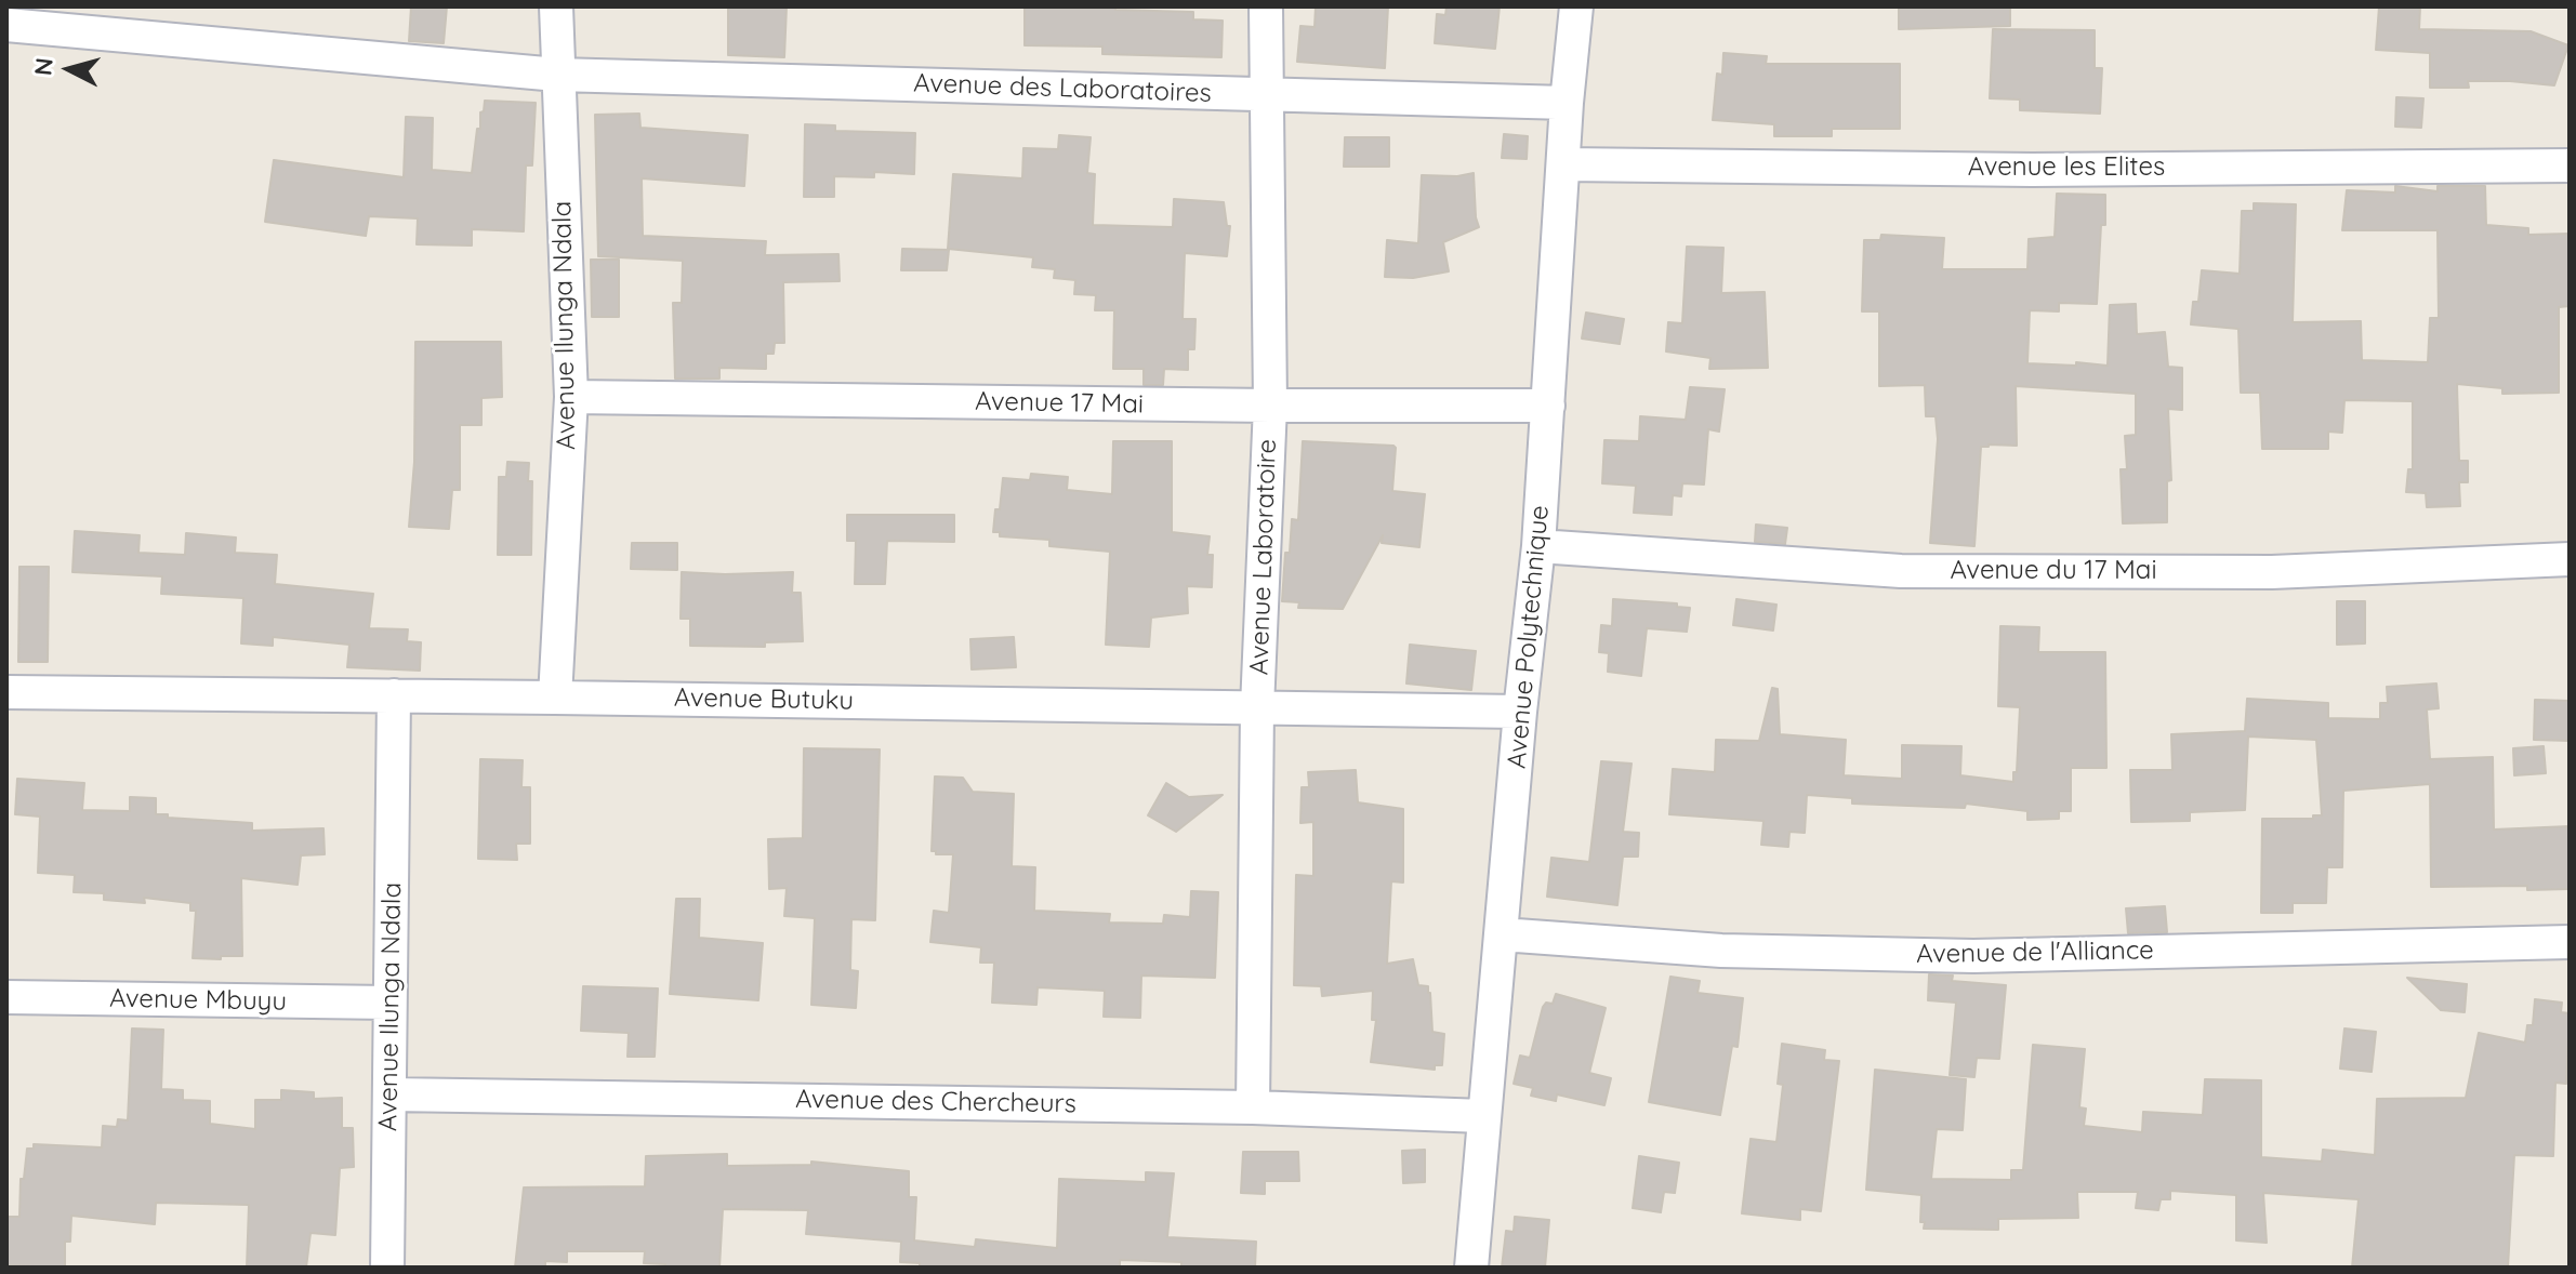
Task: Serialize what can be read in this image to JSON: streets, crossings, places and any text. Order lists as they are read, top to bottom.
{
  "streets": {
    "street": [
      "Avenue des Laboratoires",
      "Avenue les Elites",
      "Avenue Ilunga Ndala",
      "Avenue 17 Mai",
      "Avenue Laboratoire",
      "Avenue du 17 Mai",
      "Avenue Polytechnique",
      "Avenue Butuku",
      "Avenue de l'Alliance",
      "Avenue Mbuyu",
      "Avenue des Chercheurs"
    ]
  },
  "crossings": [
    ["Avenue des Laboratoires", "Avenue Ilunga Ndala"],
    ["Avenue des Laboratoires", "Avenue Laboratoire"],
    ["Avenue des Laboratoires", "Avenue Polytechnique"],
    ["Avenue les Elites", "Avenue Polytechnique"],
    ["Avenue Ilunga Ndala", "Avenue 17 Mai"],
    ["Avenue Ilunga Ndala", "Avenue Butuku"],
    ["Avenue Ilunga Ndala", "Avenue Mbuyu"],
    ["Avenue Ilunga Ndala", "Avenue des Chercheurs"],
    ["Avenue 17 Mai", "Avenue Laboratoire"],
    ["Avenue 17 Mai", "Avenue Polytechnique"],
    ["Avenue Laboratoire", "Avenue Butuku"],
    ["Avenue Laboratoire", "Avenue des Chercheurs"],
    ["Avenue du 17 Mai", "Avenue Polytechnique"],
    ["Avenue Polytechnique", "Avenue Butuku"],
    ["Avenue Polytechnique", "Avenue de l'Alliance"],
    ["Avenue Polytechnique", "Avenue des Chercheurs"]
  ],
  "north": "left"
}
